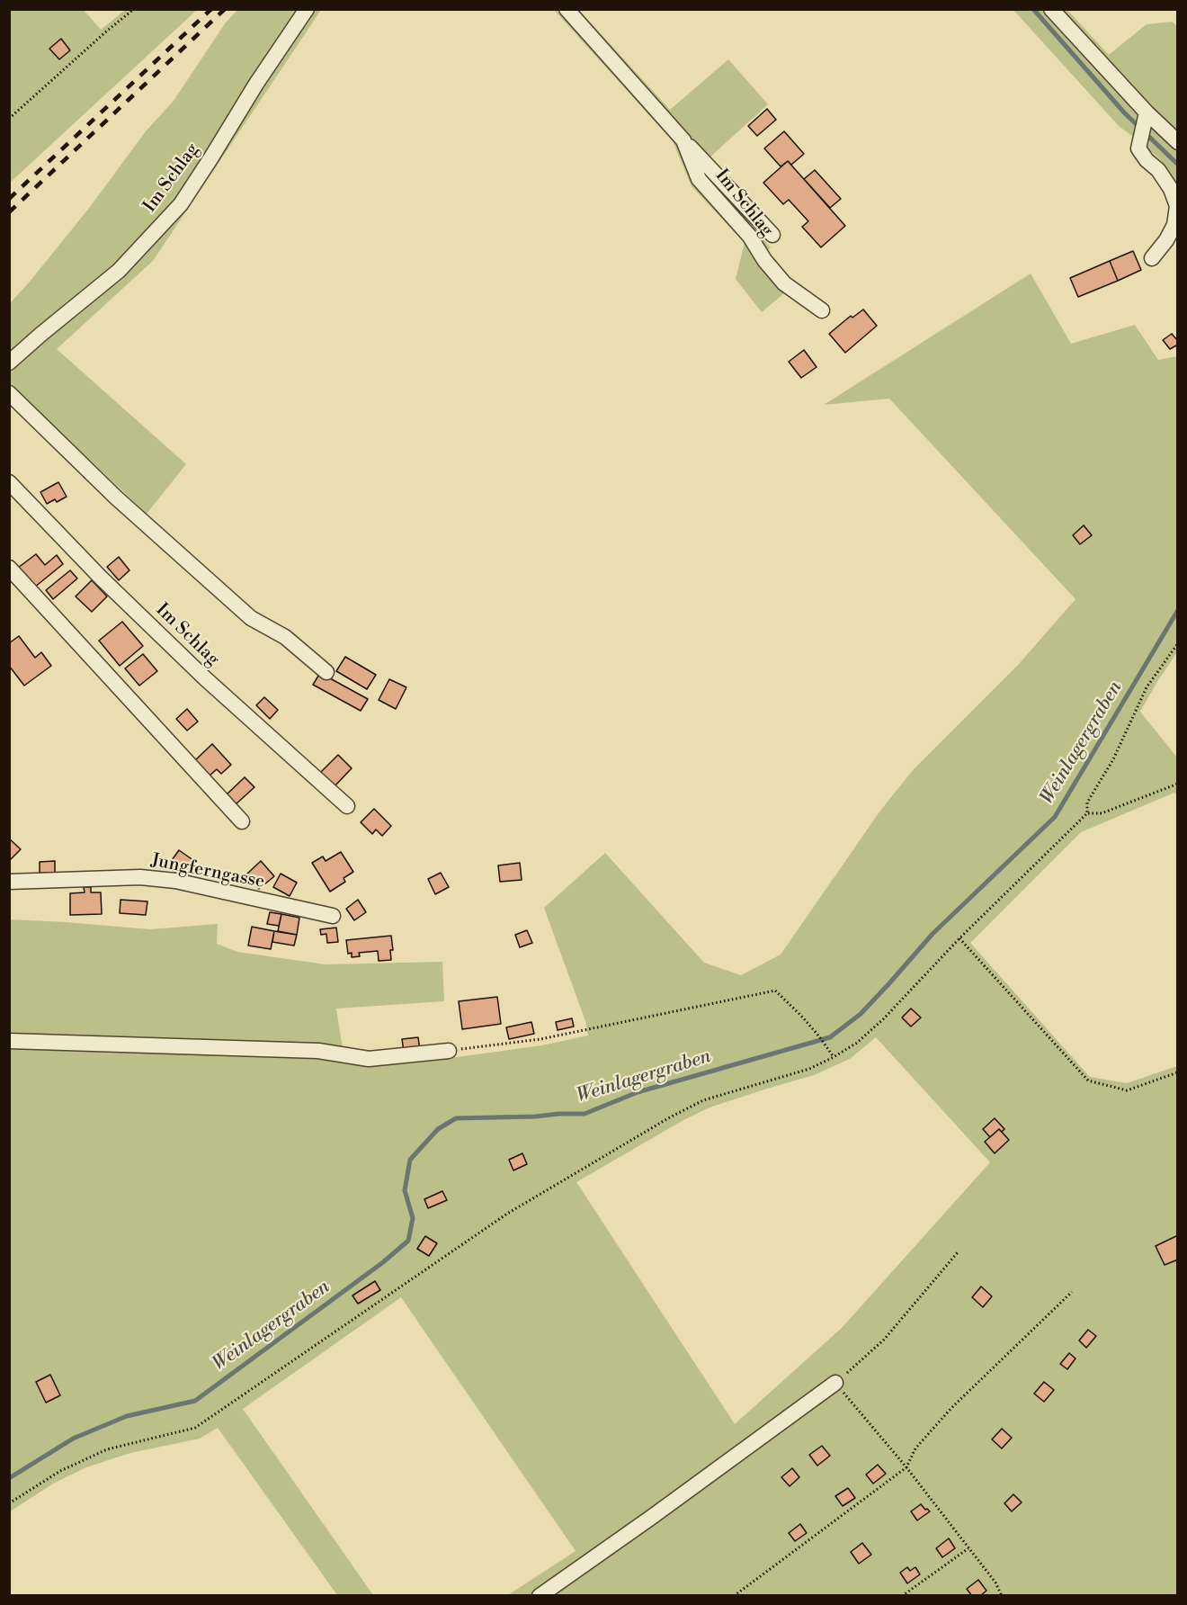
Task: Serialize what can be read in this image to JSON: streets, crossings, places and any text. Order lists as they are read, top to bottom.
{
  "streets": {
    "street": ["Im Schlag", "Jungferngasse"]
  },
  "water": ["Weinlagergraben"]
}
